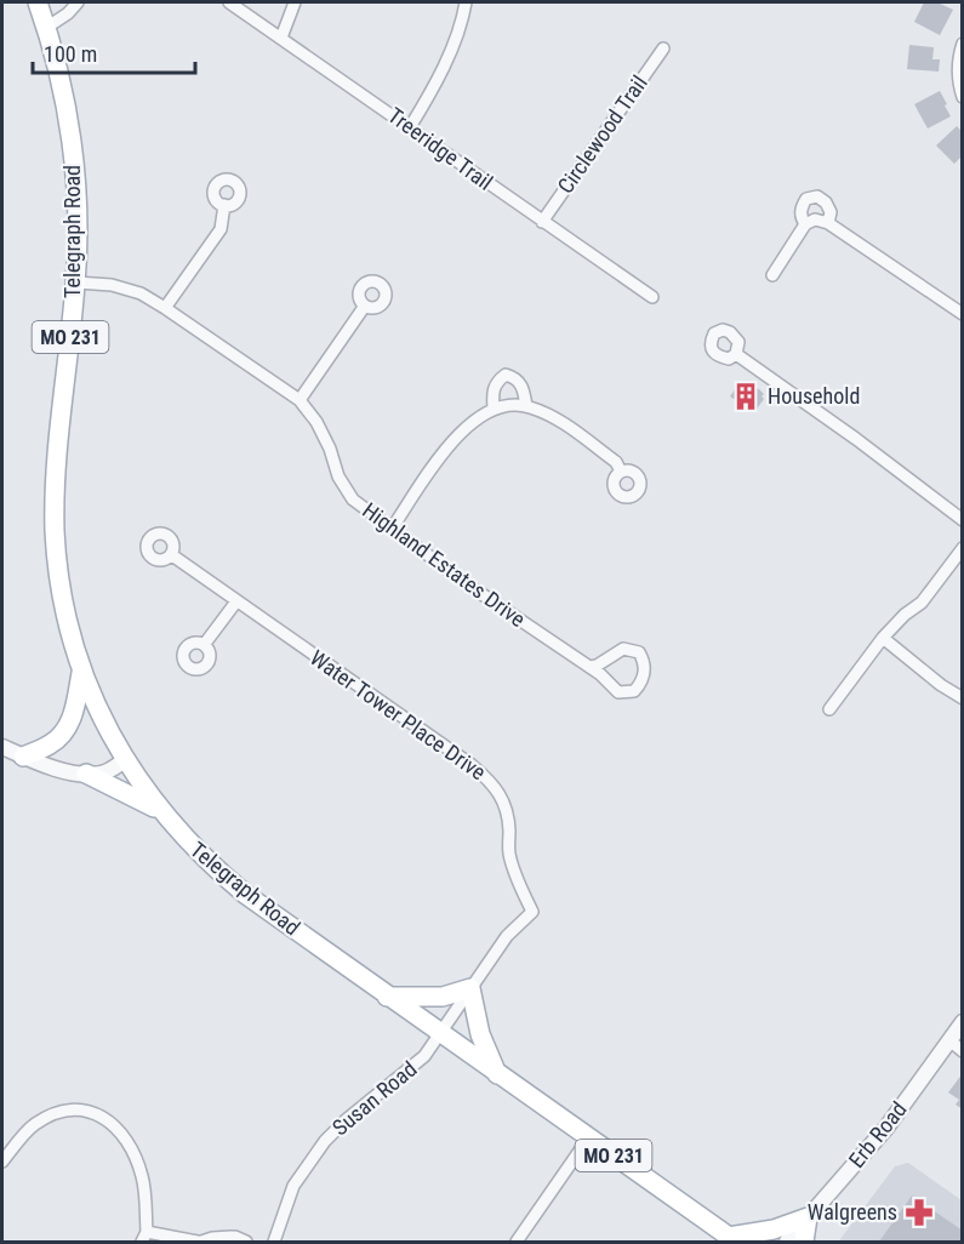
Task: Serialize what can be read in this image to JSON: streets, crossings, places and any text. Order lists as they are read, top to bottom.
{
  "streets": {
    "main road": ["Telegraph Road", "MO 231"],
    "street": [
      "Circlewood Trail",
      "Treeridge Trail",
      "Highland Estates Drive",
      "Water Tower Place Drive",
      "Susan Road",
      "Erb Road"
    ]
  },
  "crossings": [
    ["Circlewood Trail", "Treeridge Trail"],
    ["Telegraph Road", "Highland Estates Drive"],
    ["Telegraph Road", "Water Tower Place Drive"],
    ["Telegraph Road", "Susan Road"],
    ["Water Tower Place Drive", "Susan Road"]
  ],
  "places": {
    "building": ["Household"],
    "pharmacy": ["Walgreens"]
  },
  "scale_bar": "100 m"
}
